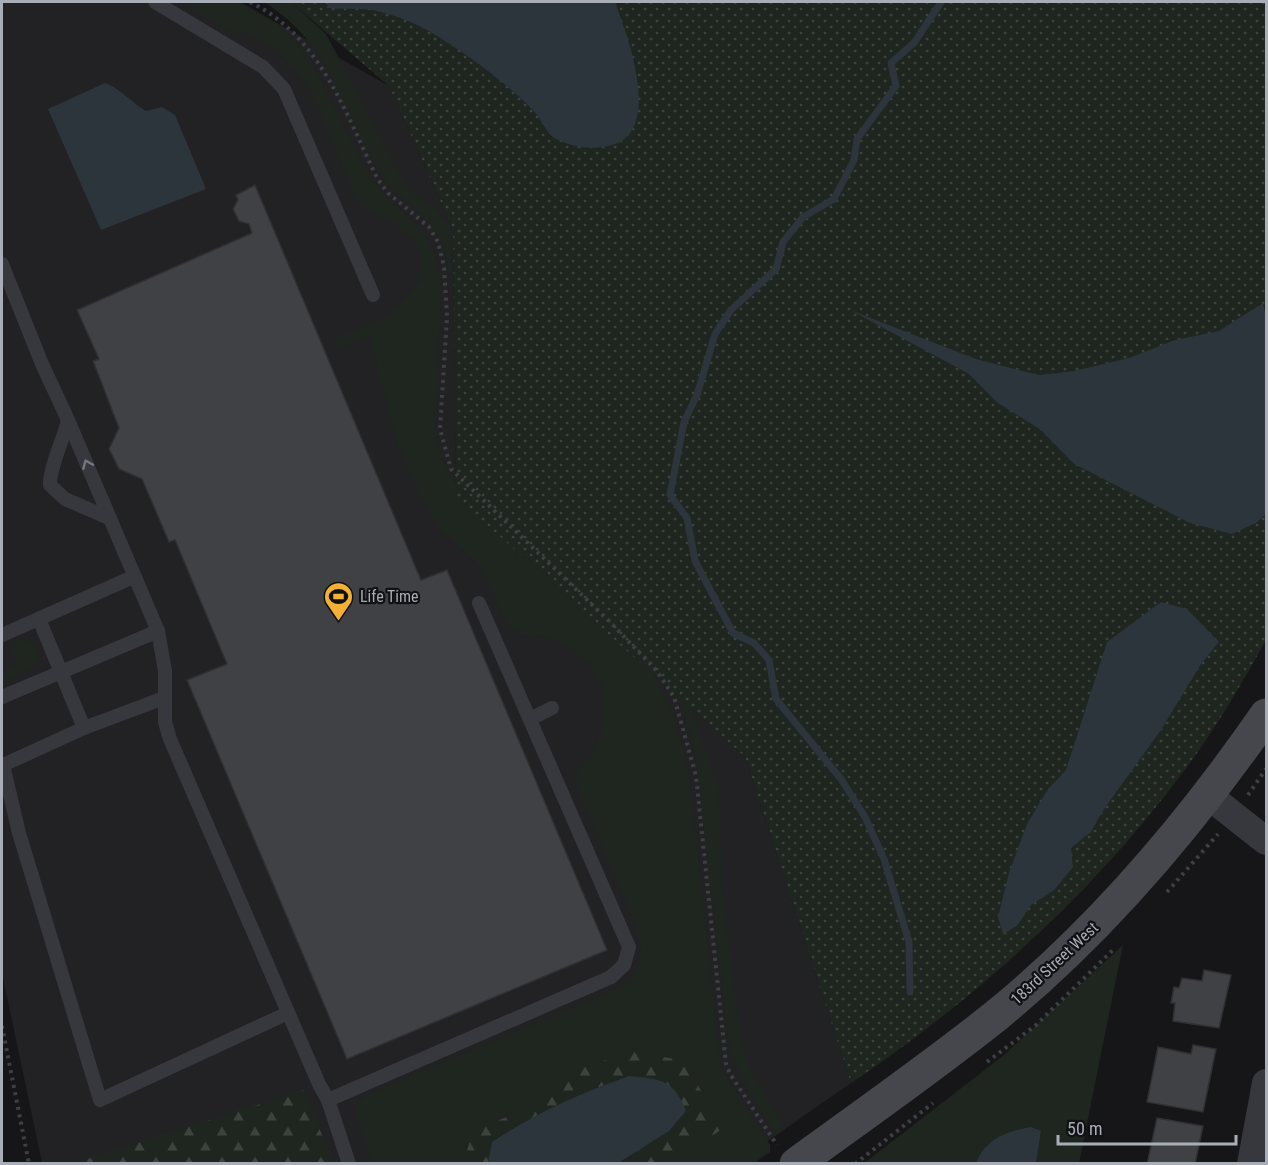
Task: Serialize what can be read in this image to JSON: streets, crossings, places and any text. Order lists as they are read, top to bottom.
{
  "streets": {
    "street": ["183rd Street West"]
  },
  "places": {
    "sports": ["Life Time"]
  },
  "scale_bar": "50 m"
}
